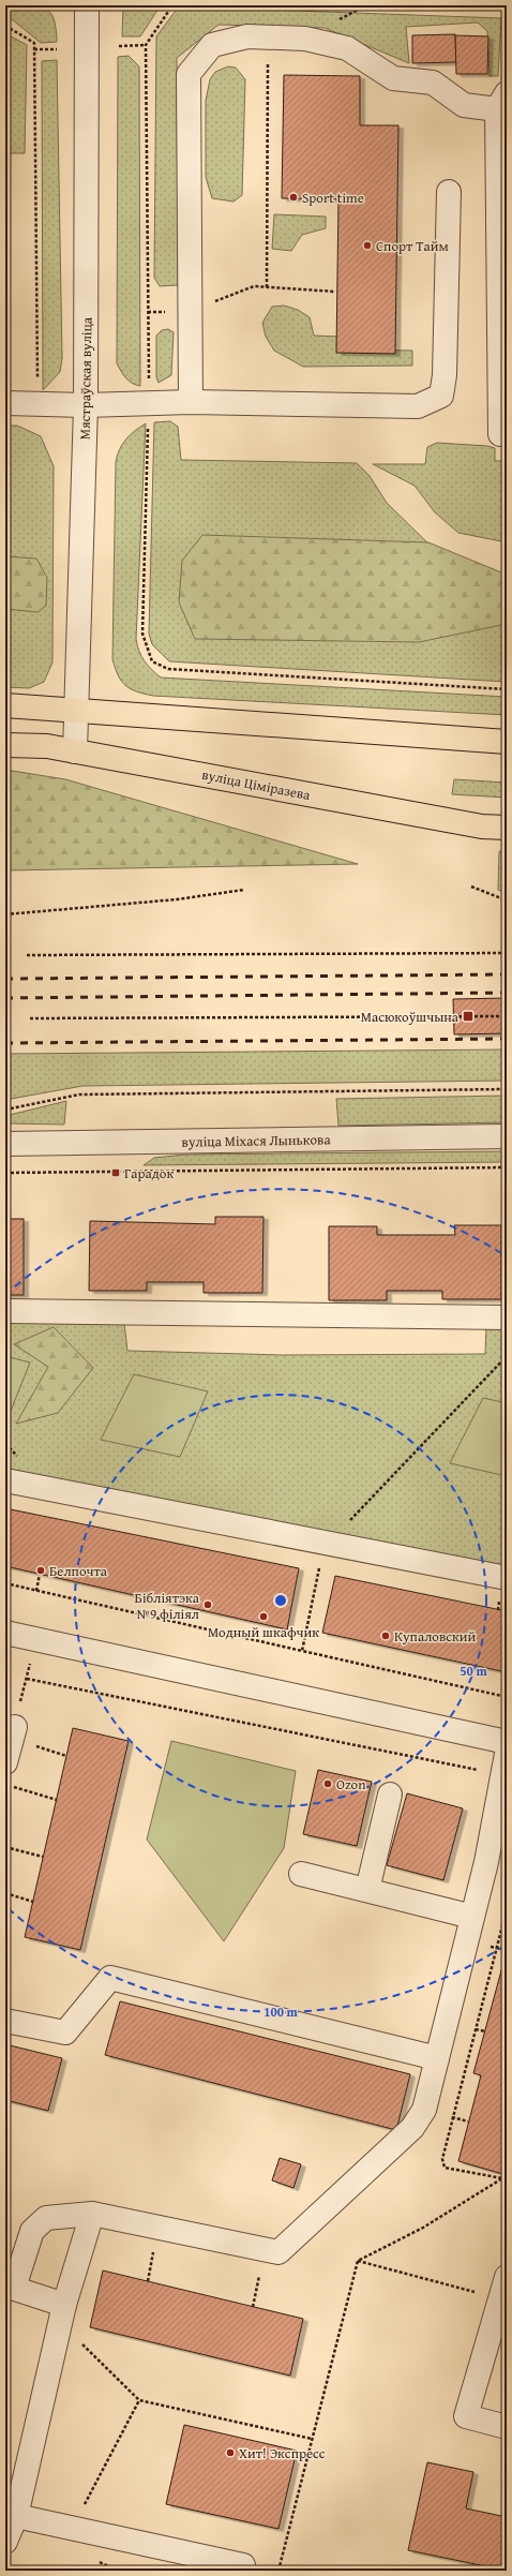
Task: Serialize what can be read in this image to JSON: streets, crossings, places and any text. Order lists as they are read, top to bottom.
{
  "streets": {
    "main road": ["вуліца Ціміразева"],
    "street": ["Мястраўская вуліца", "вуліца Міхася Лынькова"]
  },
  "crossings": [
    ["Мястраўская вуліца", "вуліца Ціміразева"]
  ],
  "places": {
    "other": [
      "Sport time",
      "Спорт Тайм",
      "Белпочта",
      "Бібліятэка №9 філіял",
      "Модный шкафчик",
      "Купаловский",
      "Ozon",
      "Хит! Экспресс"
    ],
    "transit": ["Масюкоўшчына", "Гарадок"]
  },
  "rings": ["50 m", "100 m"]
}
